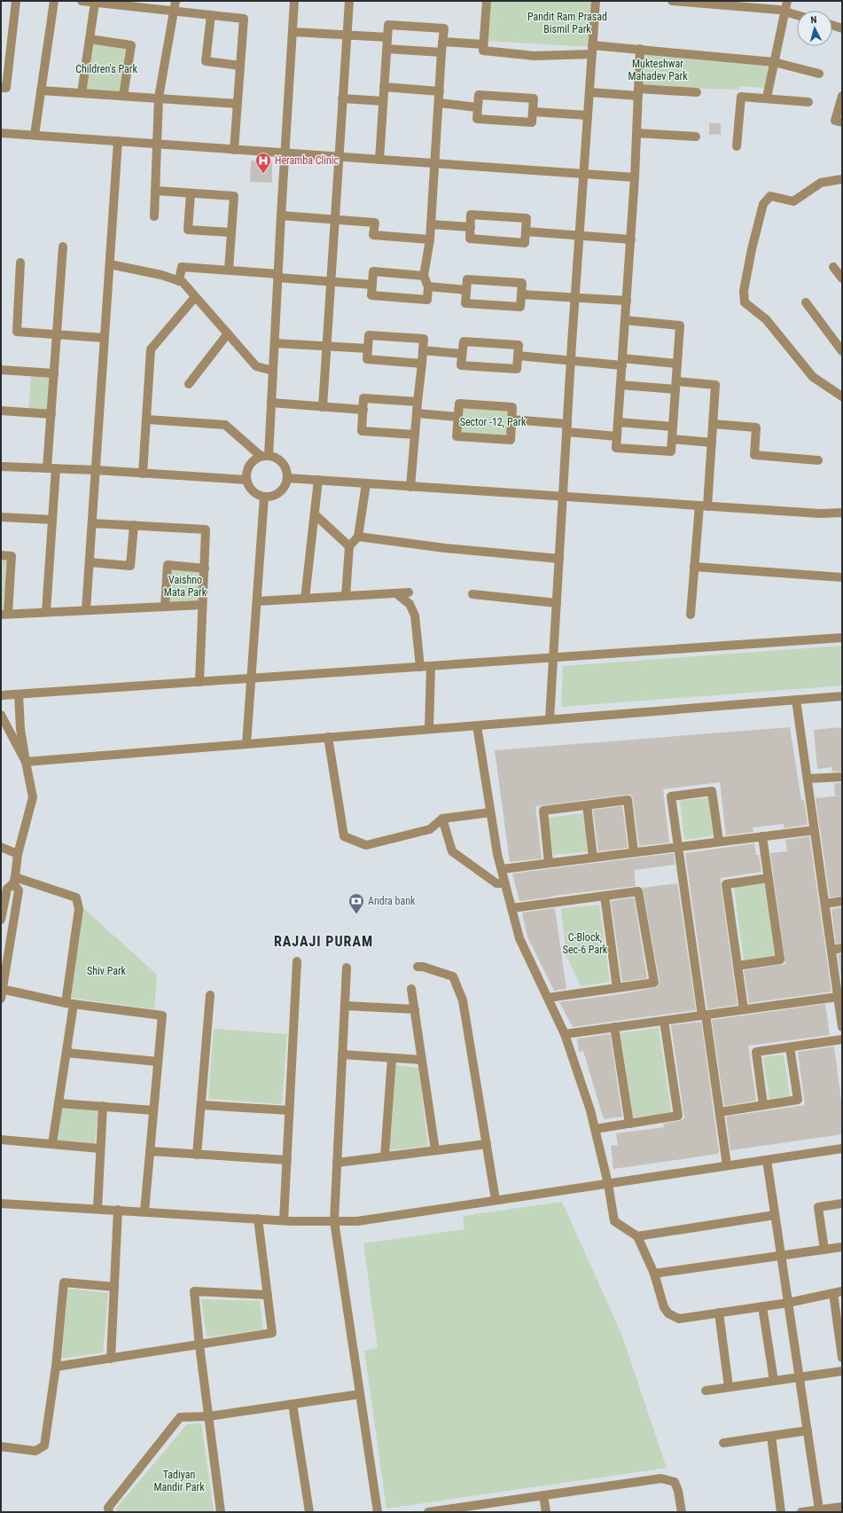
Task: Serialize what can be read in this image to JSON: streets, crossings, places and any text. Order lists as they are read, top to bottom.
{
  "districts": ["RAJAJI PURAM"],
  "parks": [
    "Pandit Ram Prasad Bismil Park",
    "Mukteshwar Mahadev Park",
    "Children's Park",
    "Sector -12, Park",
    "Vaishno Mata Park",
    "C-Block, Sec-6 Park",
    "Shiv Park",
    "Tadiyan Mandir Park"
  ],
  "places": {
    "hospital": ["Heramba Clinic"],
    "bank": ["Andra bank"]
  },
  "north": "top"
}
